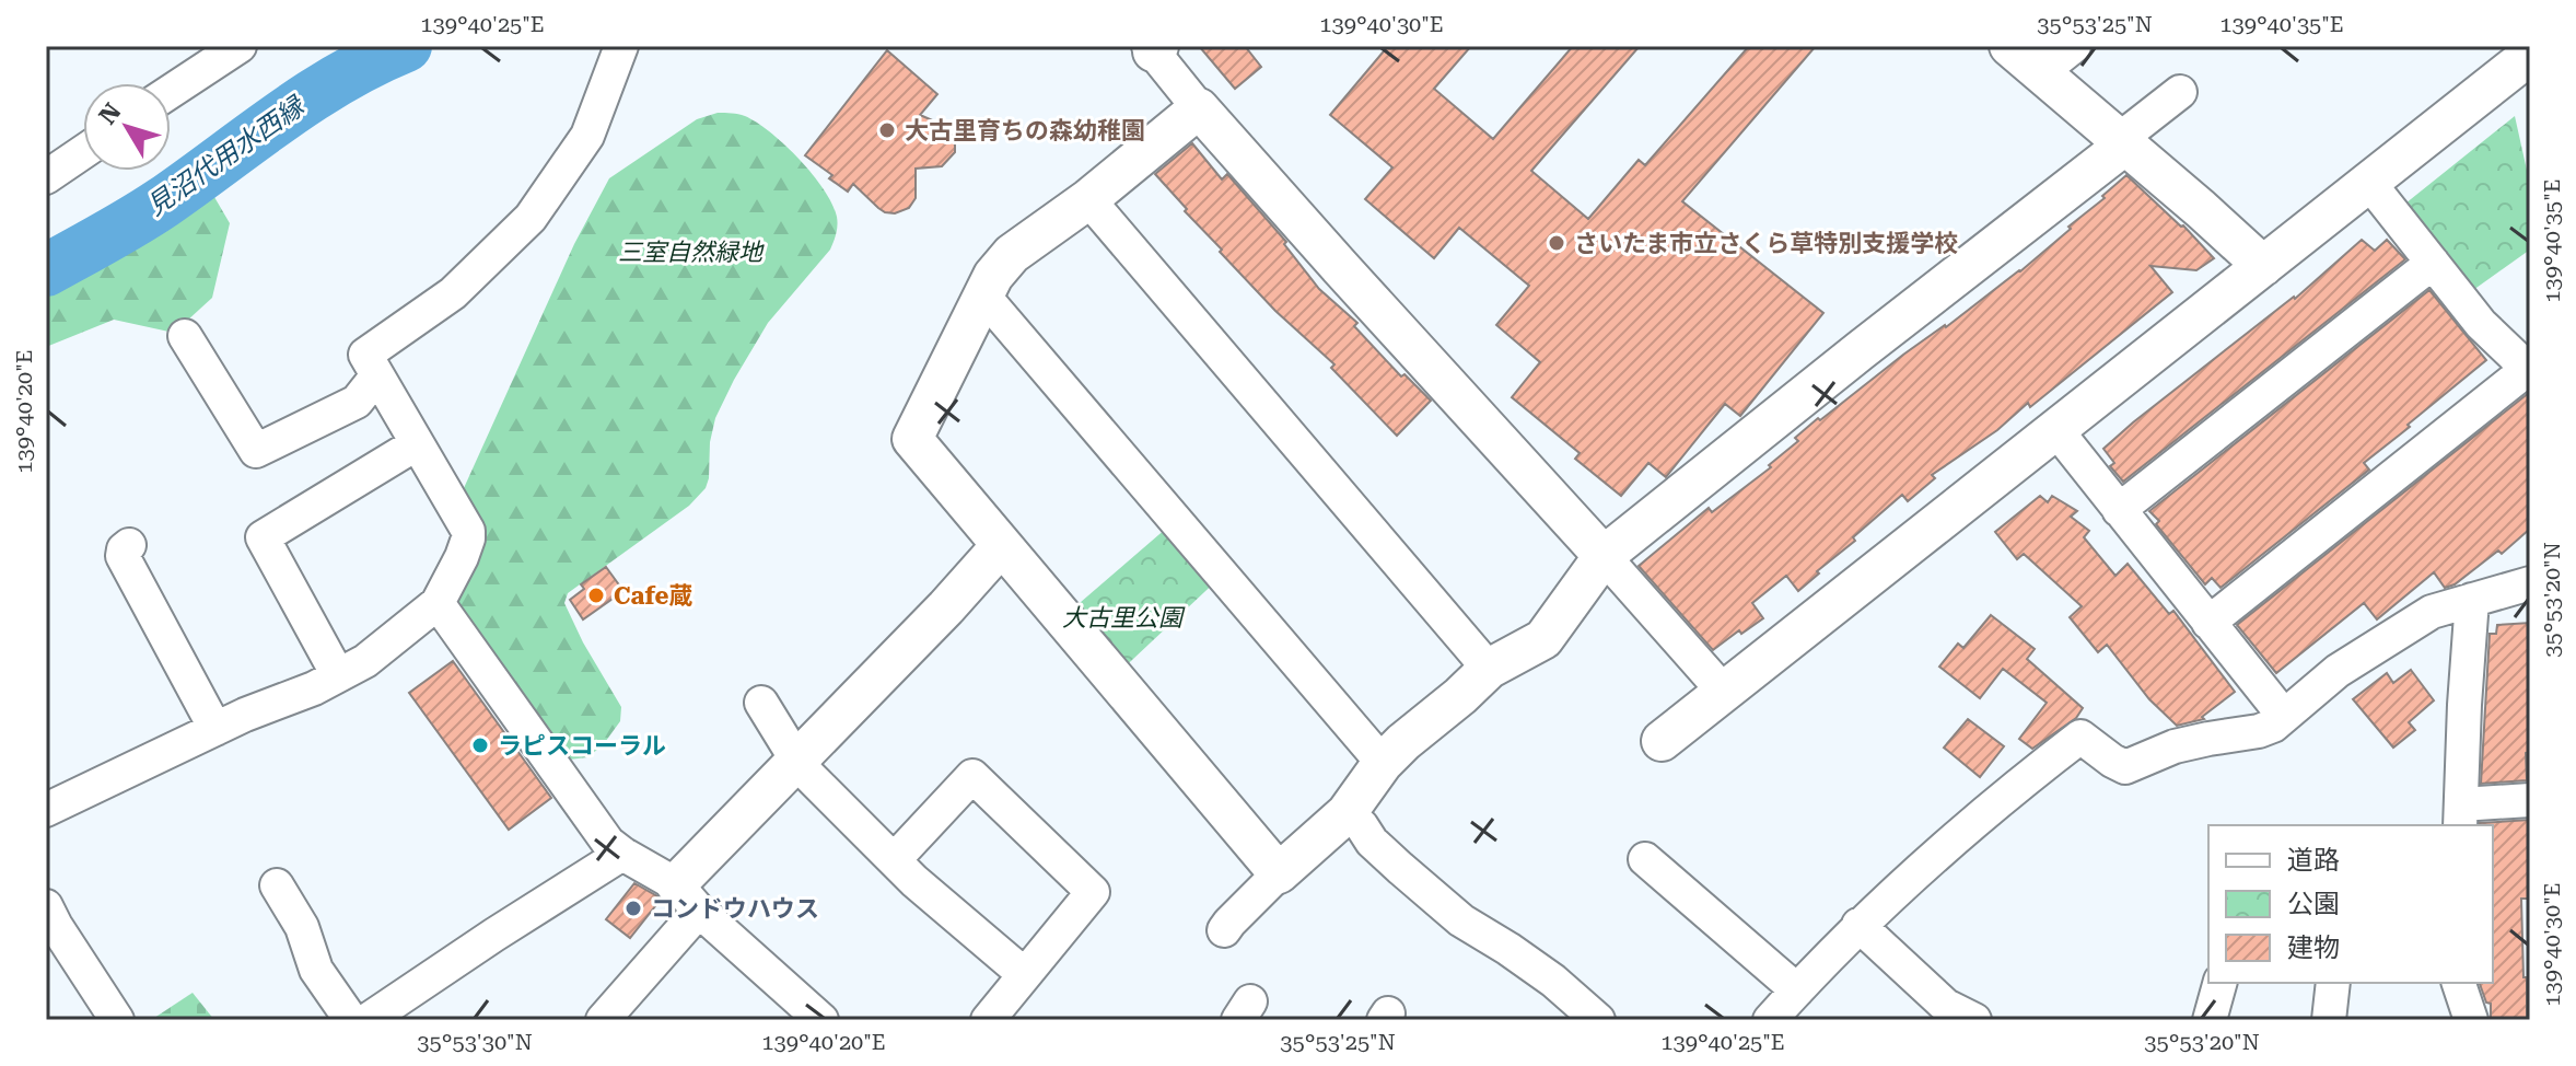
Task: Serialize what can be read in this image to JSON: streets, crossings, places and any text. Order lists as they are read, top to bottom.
{
  "water": ["見沼代用水西縁"],
  "parks": ["三室自然緑地", "大古里公園"],
  "places": [
    "大古里育ちの森幼稚園",
    "さいたま市立さくら草特別支援学校",
    "Cafe蔵",
    "ラピスコーラル",
    "コンドウハウス"
  ],
  "legend": ["道路", "公園", "建物"],
  "north": "top left",
  "coordinates": [
    "139°40'25\"E",
    "139°40'30\"E",
    "35°53'25\"N",
    "139°40'35\"E",
    "139°40'20\"E",
    "35°53'20\"N",
    "35°53'30\"N"
  ]
}
